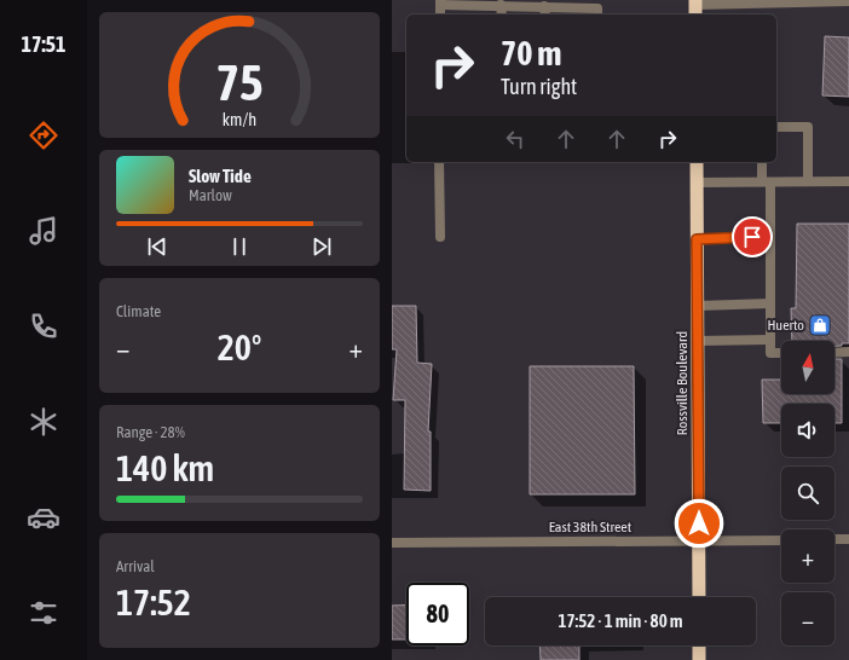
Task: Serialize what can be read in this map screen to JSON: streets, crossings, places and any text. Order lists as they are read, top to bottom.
{
  "streets": {
    "highway": ["Rossville Boulevard"],
    "street": ["East 38th Street"]
  },
  "crossings": [
    ["Rossville Boulevard", "East 38th Street"]
  ],
  "places": {
    "shop": ["Huerto"]
  },
  "north": "top",
  "page": {
    "tabs": "17:51",
    "turn": ["70 m", "Turn right"],
    "song": ["Slow Tide", "Marlow"],
    "tile": [
      "Climate",
      ["Range · 28%", "140 km"],
      ["Arrival", "17:52"]
    ],
    "heat": ["−", "20°", "+"],
    "map_buttons": ["+", "−"],
    "limit": "80",
    "trip": "17:52 · 1 min · 80 m",
    "gauge": ["75", "km/h"]
  }
}
